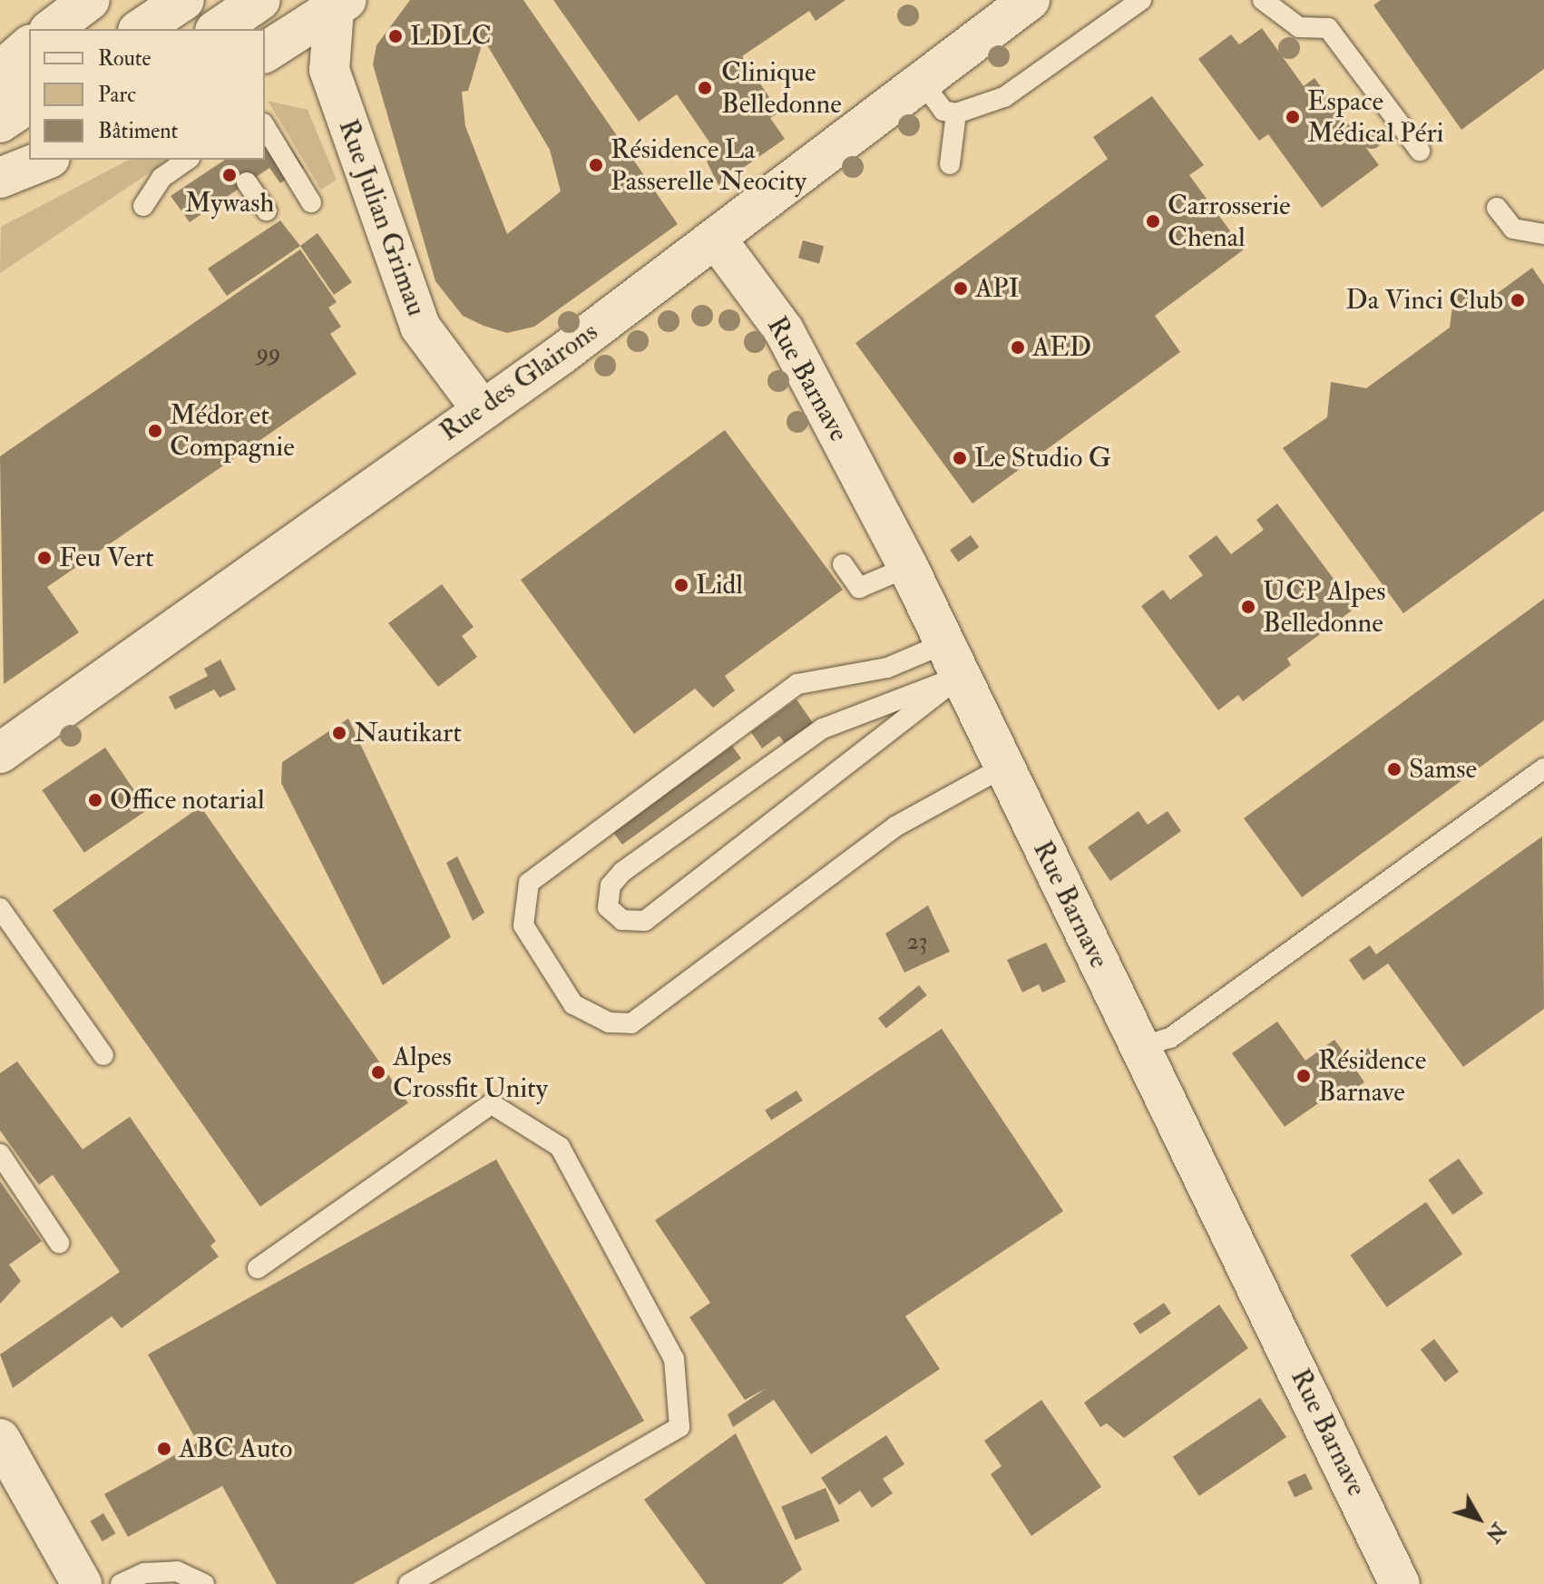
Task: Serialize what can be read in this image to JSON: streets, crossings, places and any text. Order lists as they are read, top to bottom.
{
  "streets": {
    "street": ["Rue Julian Grimau", "Rue Barnave", "Rue des Glairons"]
  },
  "crossings": [
    ["Rue Julian Grimau", "Rue des Glairons"],
    ["Rue Barnave", "Rue des Glairons"]
  ],
  "places": [
    "LDLC",
    "Clinique Belledonne",
    "Espace Médical Péri",
    "Résidence La Passerelle Neocity",
    "Mywash",
    "Carrosserie Chenal",
    "API",
    "Da Vinci Club",
    "AED",
    "Médor et Compagnie",
    "Le Studio G",
    "Feu Vert",
    "Lidl",
    "UCP Alpes Belledonne",
    "Nautikart",
    "Samse",
    "Office notarial",
    "Alpes Crossfit Unity",
    "Résidence Barnave",
    "ABC Auto"
  ],
  "house_numbers": ["99", "23"],
  "legend": ["Route", "Parc", "Bâtiment"],
  "north": "bottom right"
}
